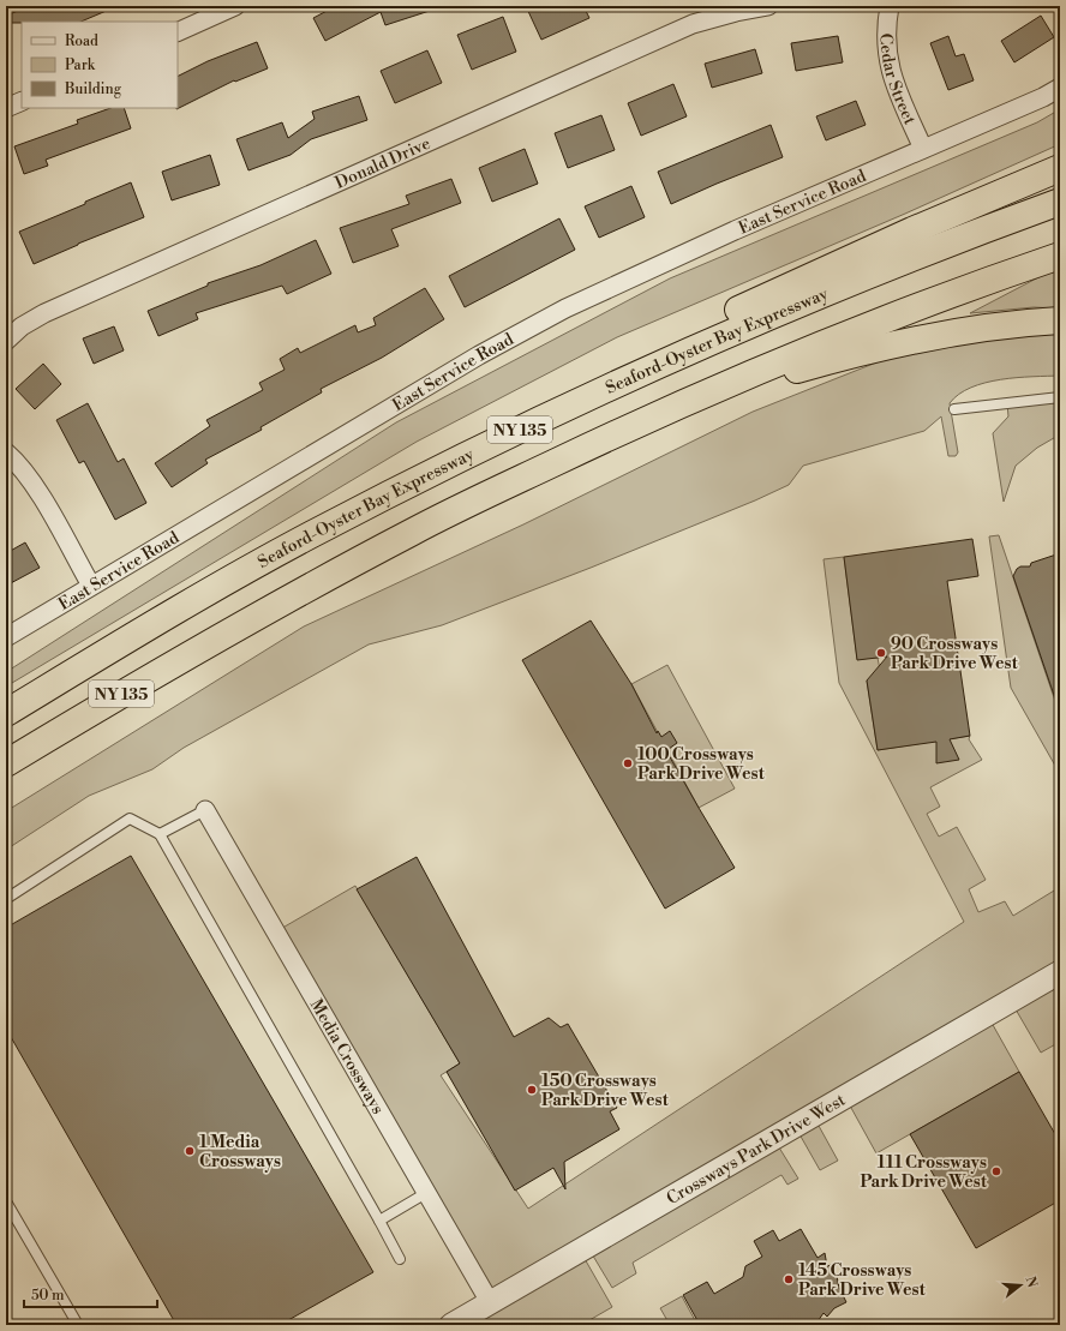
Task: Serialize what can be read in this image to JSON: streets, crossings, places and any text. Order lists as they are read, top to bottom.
{
  "streets": {
    "highway": ["Seaford-Oyster Bay Expressway", "NY 135"],
    "street": [
      "Cedar Street",
      "Donald Drive",
      "East Service Road",
      "Media Crossways",
      "Crossways Park Drive West"
    ]
  },
  "crossings": [
    ["Cedar Street", "East Service Road"],
    ["Media Crossways", "Crossways Park Drive West"]
  ],
  "places": [
    "90 Crossways Park Drive West",
    "100 Crossways Park Drive West",
    "150 Crossways Park Drive West",
    "1 Media Crossways",
    "111 Crossways Park Drive West",
    "145 Crossways Park Drive West"
  ],
  "legend": ["Road", "Park", "Building"],
  "scale_bar": "50 m",
  "north": "right"
}
